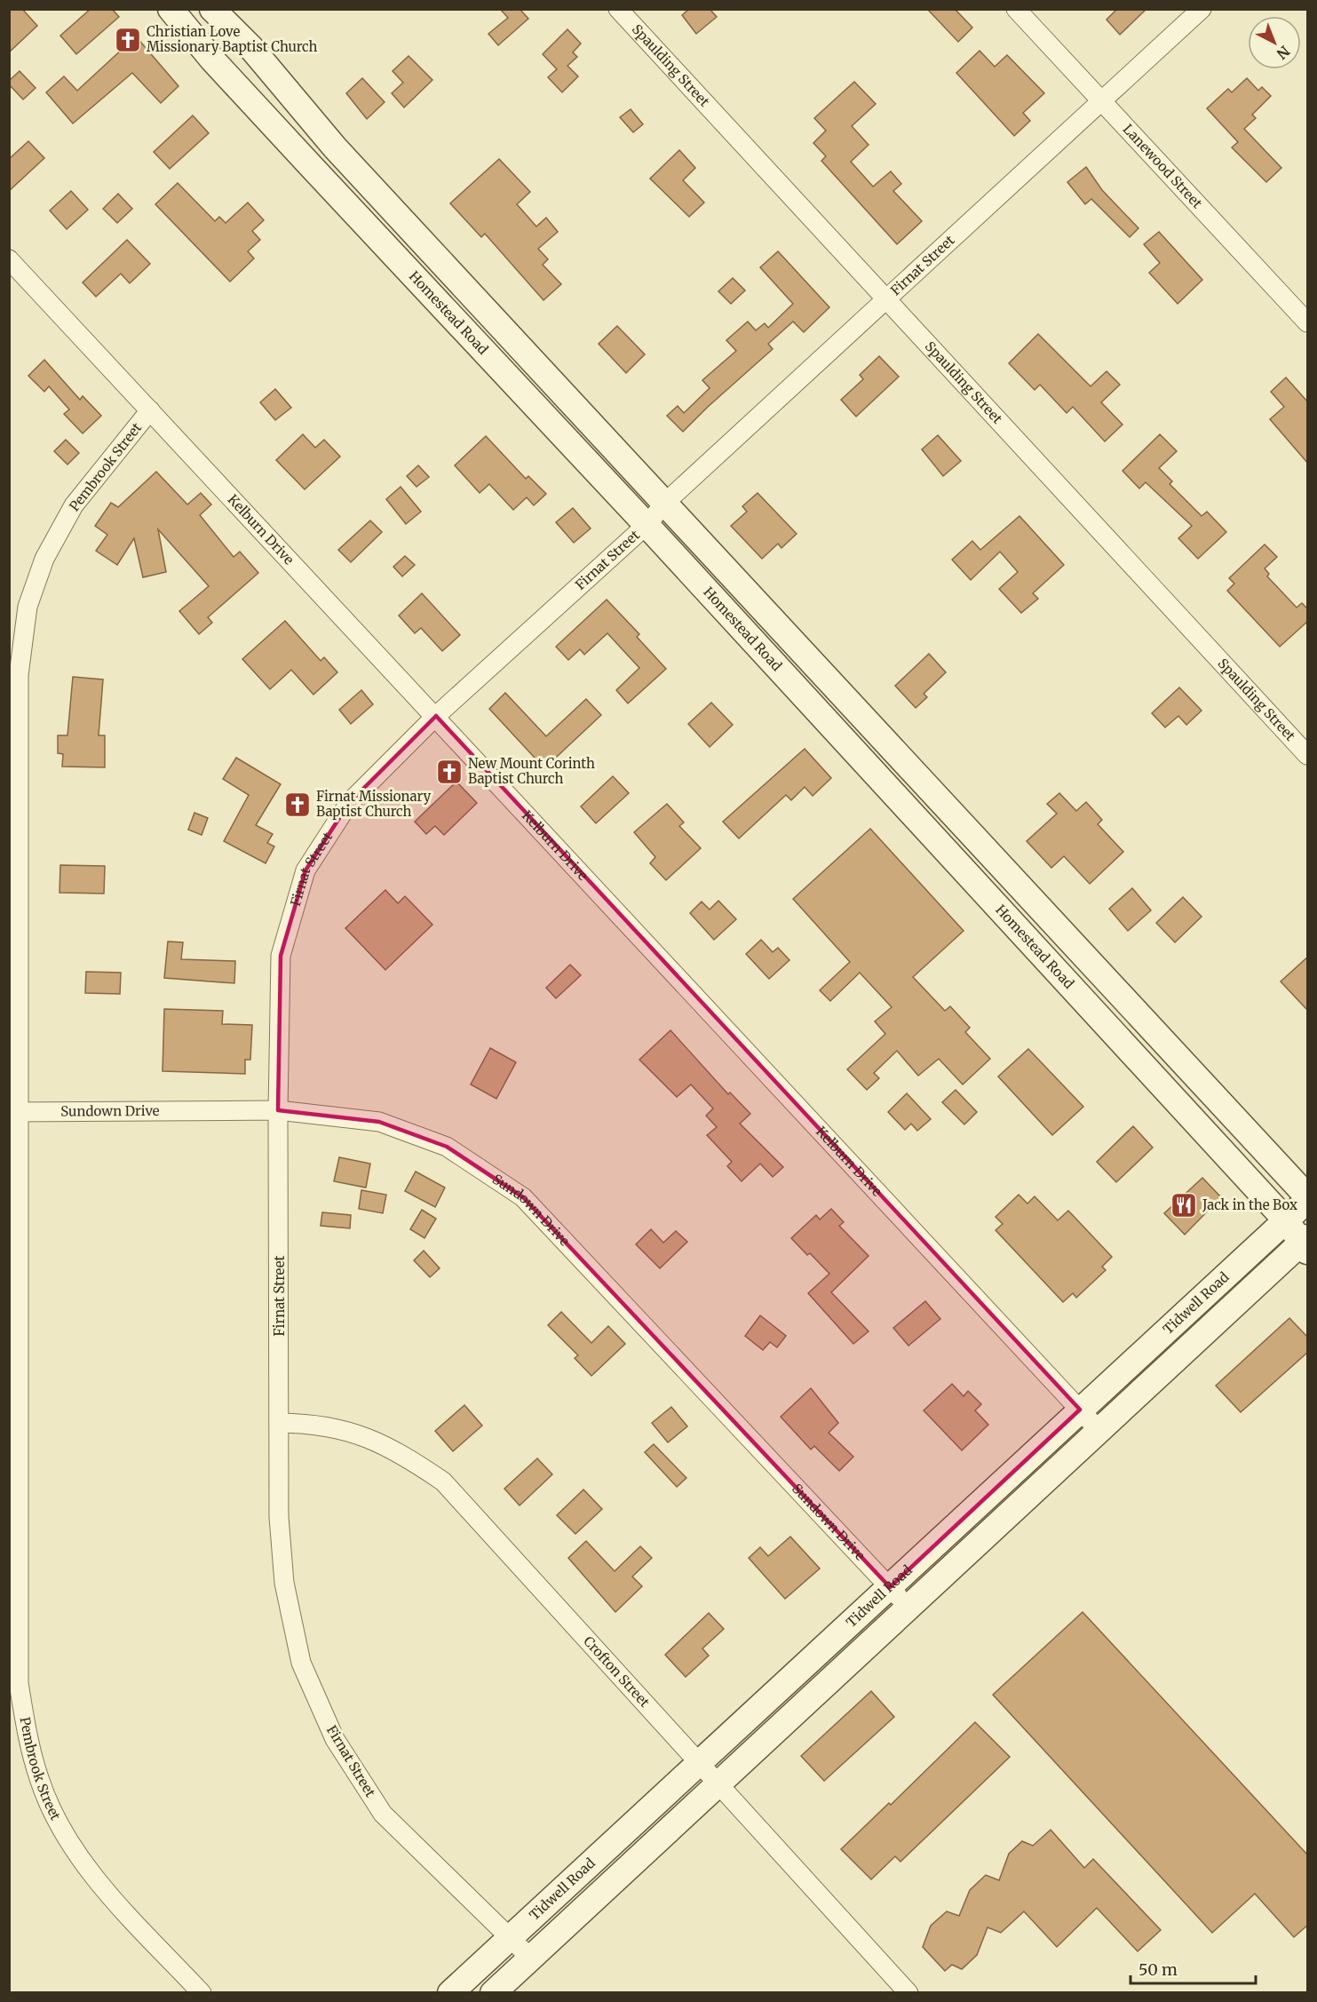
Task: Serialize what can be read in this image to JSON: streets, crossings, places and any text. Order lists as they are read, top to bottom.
{
  "streets": {
    "main road": ["Homestead Road", "Tidwell Road"],
    "street": [
      "Spaulding Street",
      "Lanewood Street",
      "Firnat Street",
      "Pembrook Street",
      "Kelburn Drive",
      "Sundown Drive",
      "Crofton Street"
    ]
  },
  "crossings": [
    ["Spaulding Street", "Firnat Street"],
    ["Lanewood Street", "Firnat Street"],
    ["Firnat Street", "Homestead Road"],
    ["Firnat Street", "Kelburn Drive"],
    ["Firnat Street", "Sundown Drive"],
    ["Firnat Street", "Tidwell Road"],
    ["Firnat Street", "Crofton Street"],
    ["Homestead Road", "Tidwell Road"],
    ["Pembrook Street", "Kelburn Drive"],
    ["Pembrook Street", "Sundown Drive"],
    ["Kelburn Drive", "Tidwell Road"],
    ["Sundown Drive", "Tidwell Road"],
    ["Tidwell Road", "Crofton Street"]
  ],
  "places": {
    "church": ["Christian Love Missionary Baptist Church", "New Mount Corinth Baptist Church", "Firnat Missionary Baptist Church"],
    "restaurant": ["Jack in the Box"]
  },
  "scale_bar": "50 m",
  "north": "bottom right"
}
